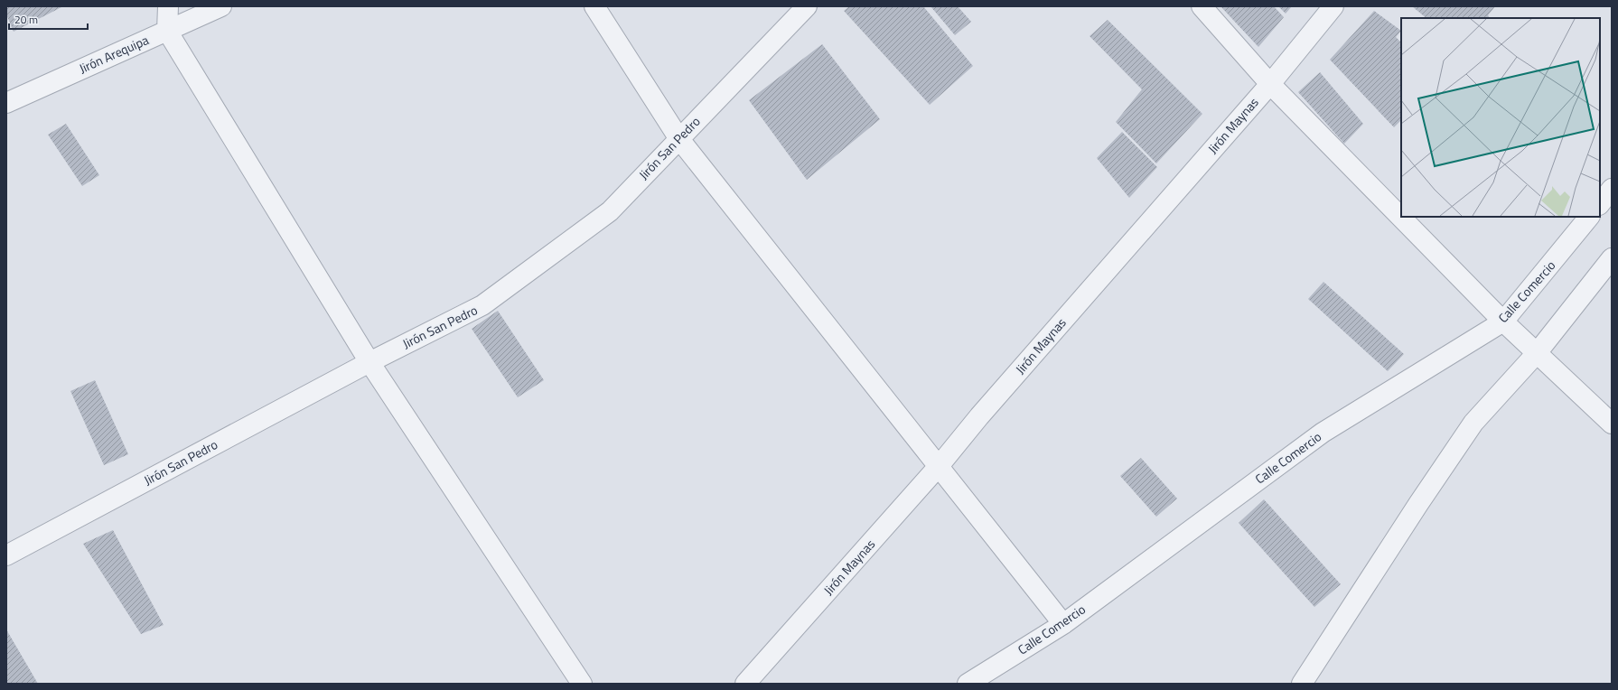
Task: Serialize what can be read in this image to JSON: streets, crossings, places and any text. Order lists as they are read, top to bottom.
{
  "streets": {
    "street": [
      "Jirón Arequipa",
      "Jirón Maynas",
      "Jirón San Pedro",
      "Calle Comercio"
    ]
  },
  "scale_bar": "20 m"
}
